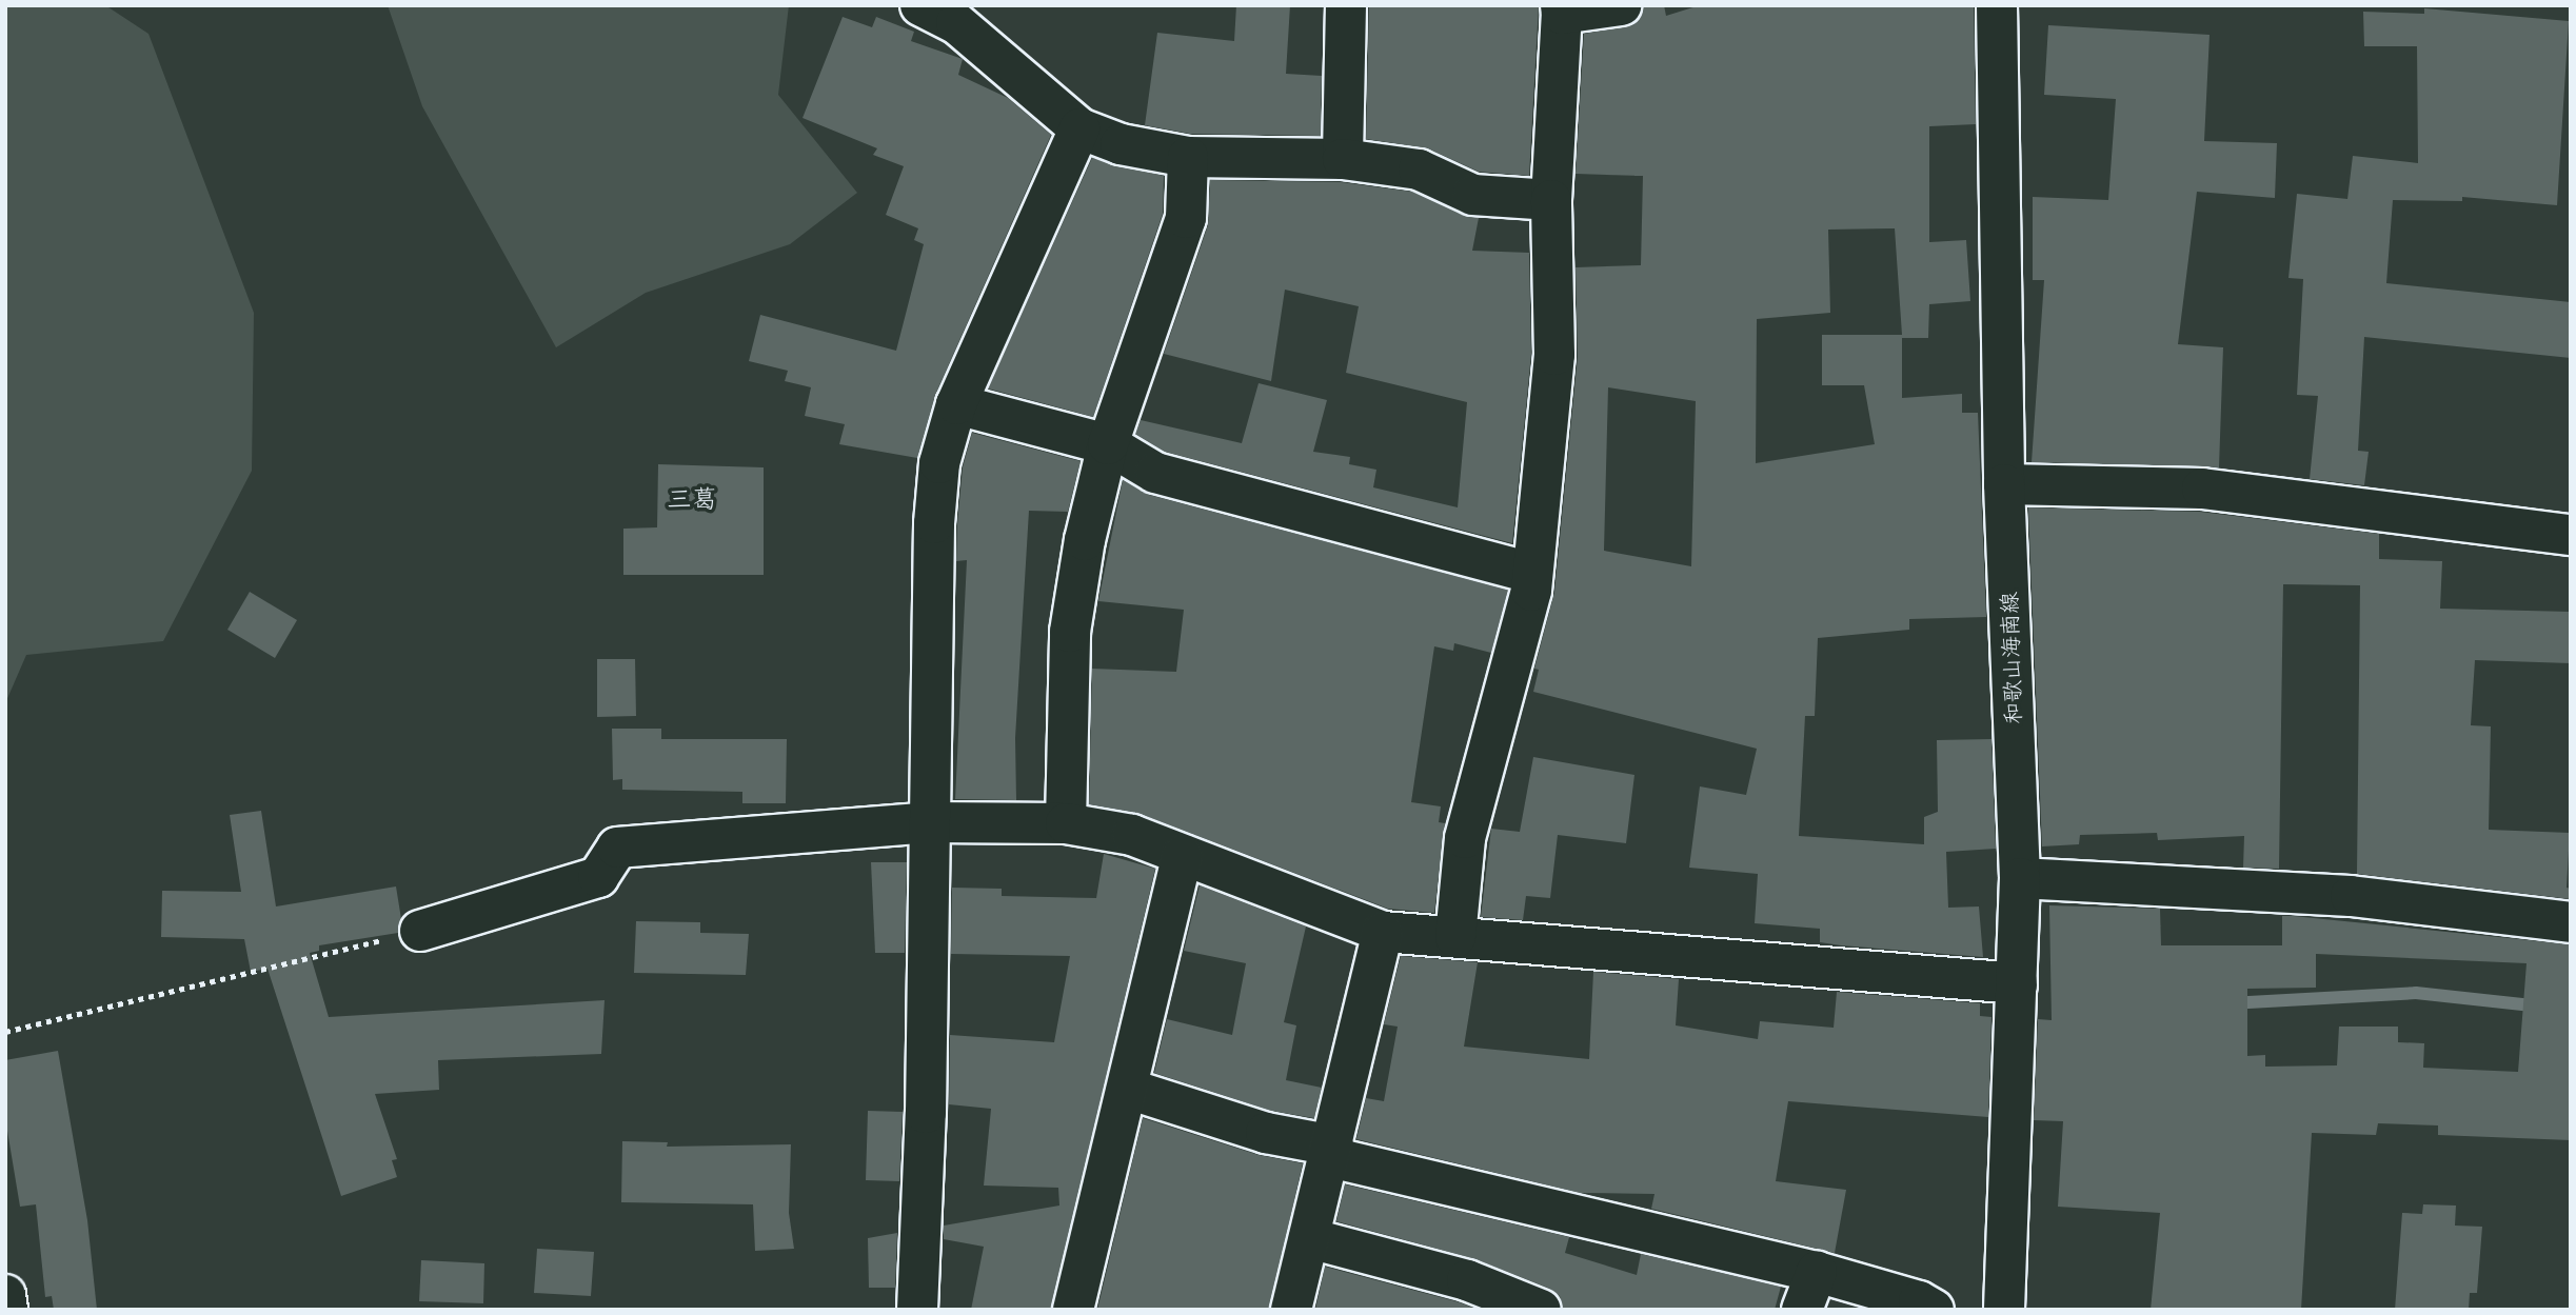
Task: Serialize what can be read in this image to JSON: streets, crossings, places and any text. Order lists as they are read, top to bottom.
{
  "streets": {
    "street": ["和歌山海南線"]
  },
  "districts": ["三葛"]
}
